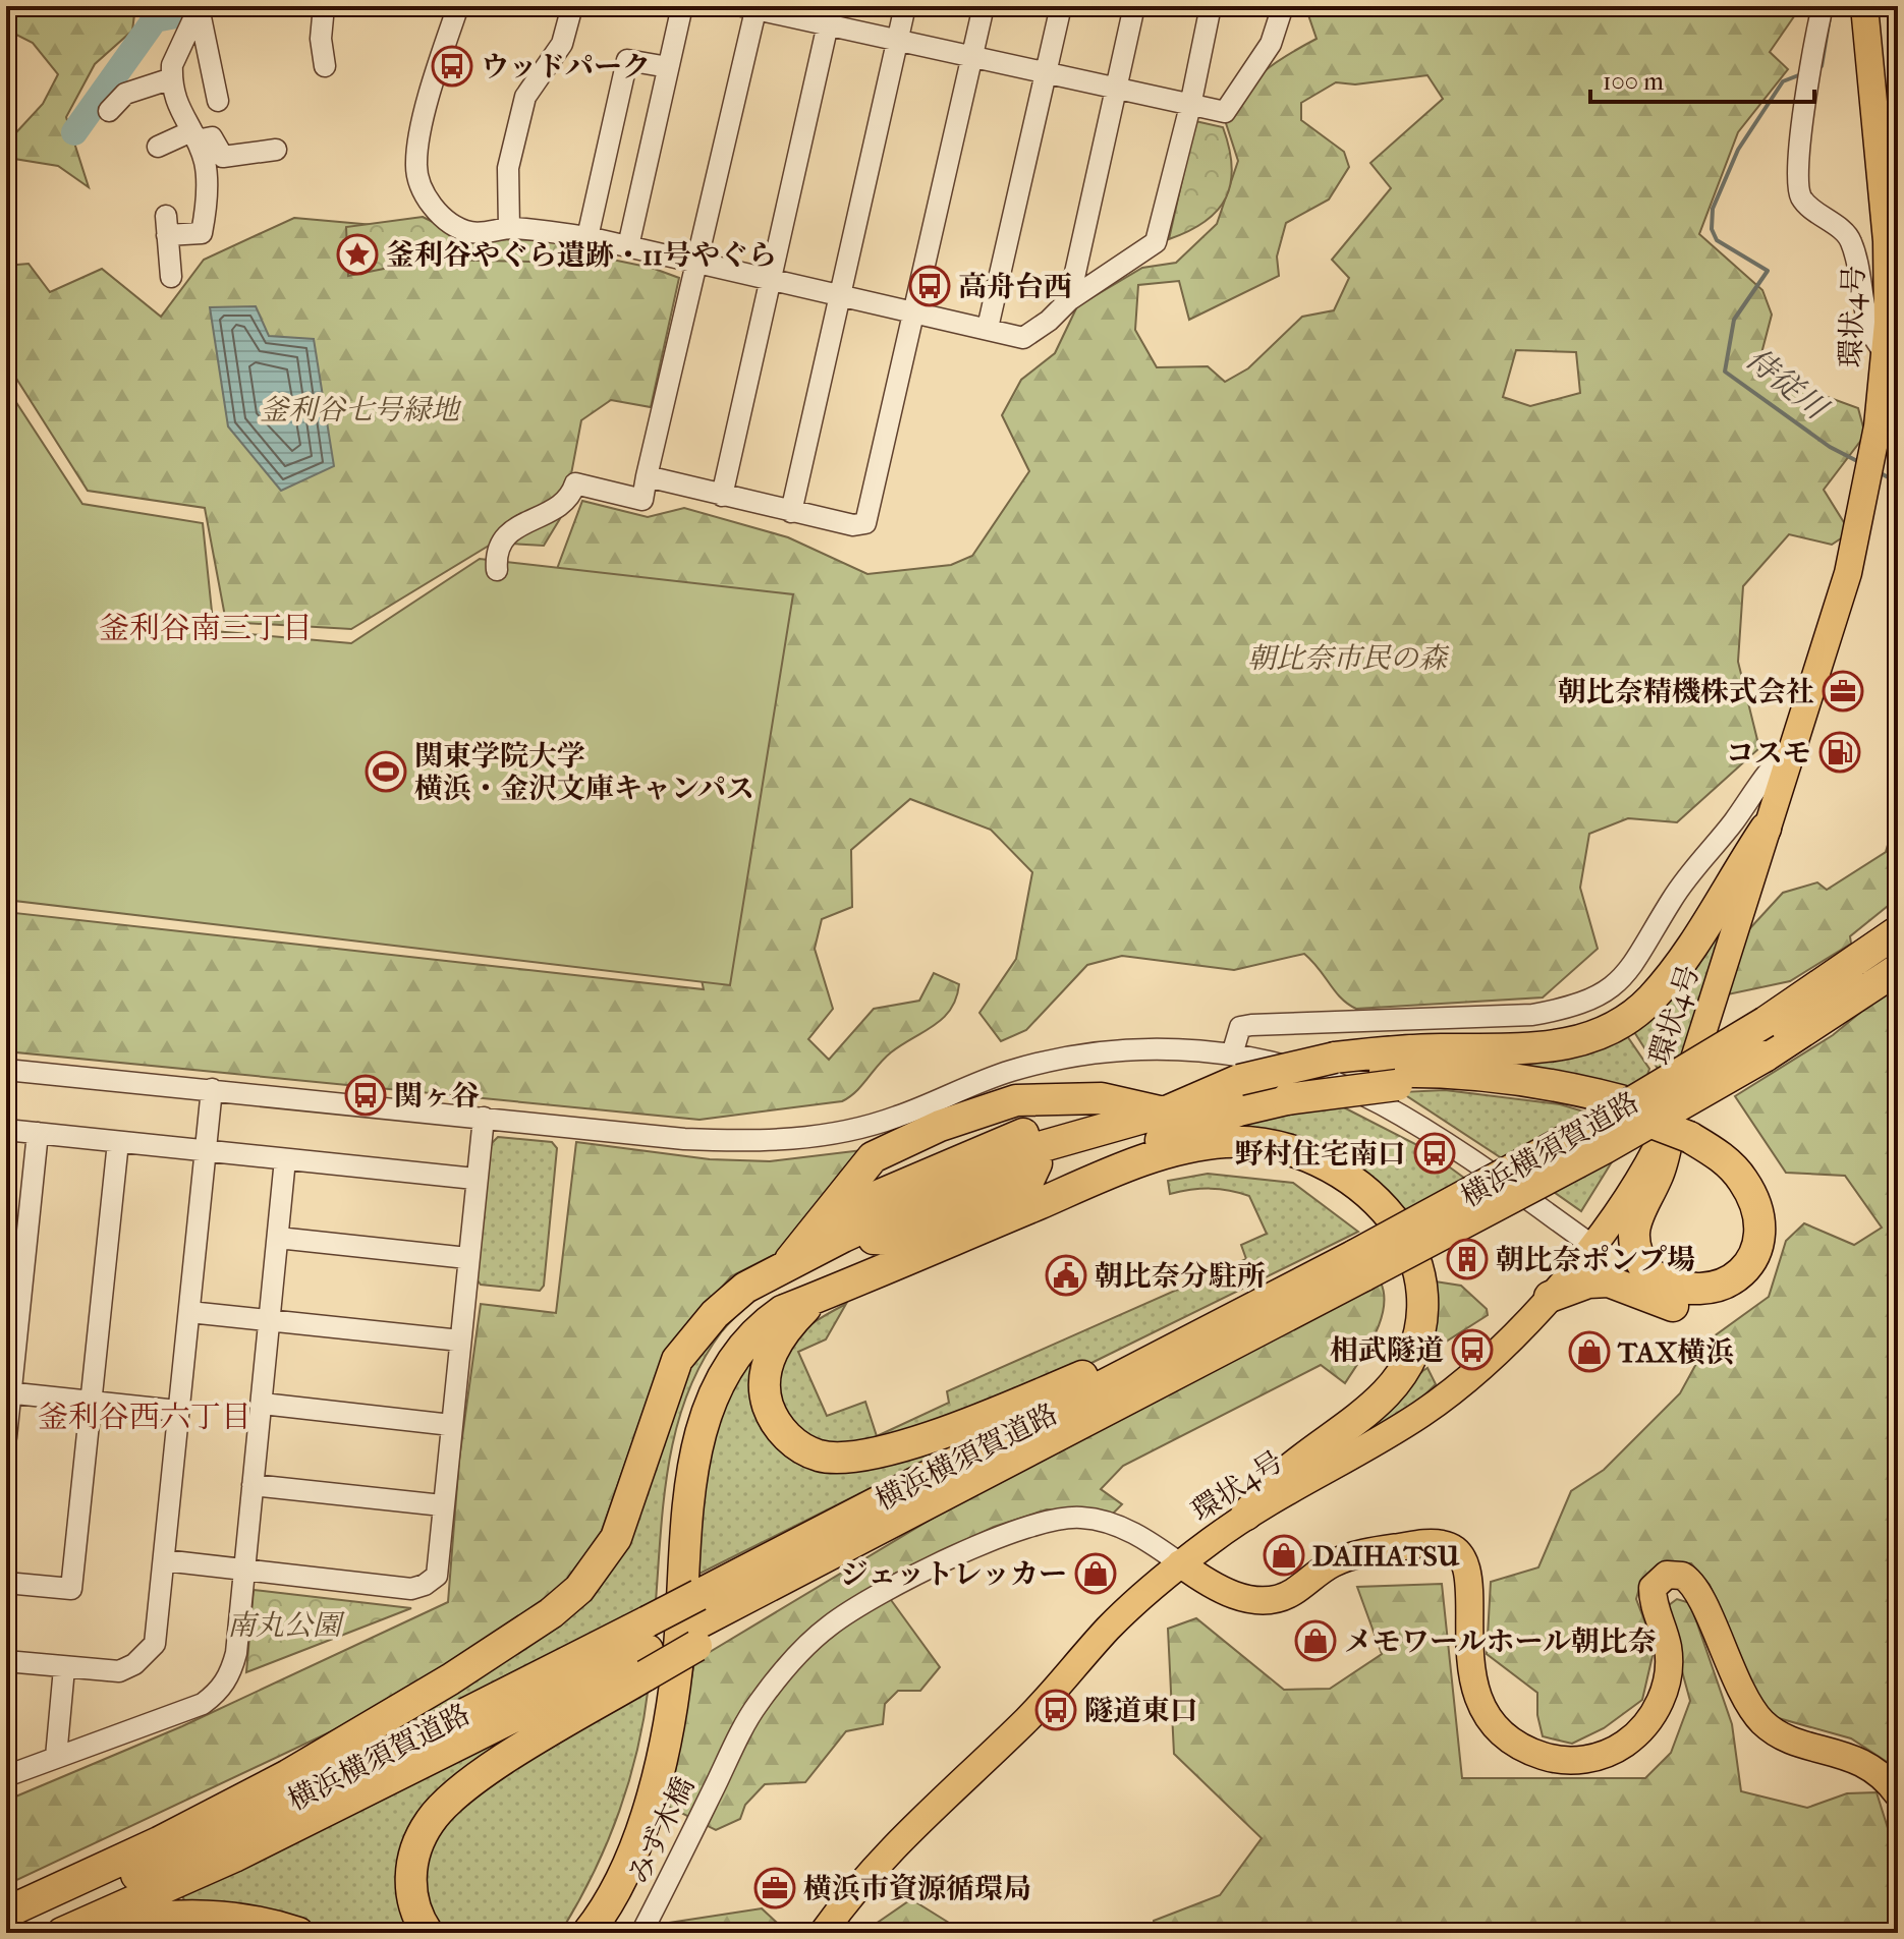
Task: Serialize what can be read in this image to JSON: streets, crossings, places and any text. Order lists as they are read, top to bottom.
{
  "streets": {
    "highway": ["横浜横須賀道路"],
    "main road": ["環状4号"],
    "street": ["みず木橋"]
  },
  "crossings": [
    ["環状4号", "みず木橋"]
  ],
  "districts": ["釜利谷南三丁目", "釜利谷西六丁目"],
  "water": ["侍従川"],
  "parks": ["釜利谷七号緑地", "朝比奈市民の森", "南丸公園"],
  "places": {
    "bus stop": [
      "ウッドパーク",
      "高舟台西",
      "関ヶ谷",
      "野村住宅南口",
      "相武隧道",
      "隧道東口"
    ],
    "place": ["釜利谷やぐら遺跡・11号やぐら"],
    "office": ["朝比奈精機株式会社", "横浜市資源循環局"],
    "fuel station": ["コスモ"],
    "sports": ["関東学院大学 横浜・金沢文庫キャンパス"],
    "building": ["朝比奈ポンプ場"],
    "public building": ["朝比奈分駐所"],
    "shop": [
      "TAX横浜",
      "DAIHATSU",
      "ジェットレッカー",
      "メモワールホール朝比奈"
    ]
  },
  "scale_bar": "100 m"
}
